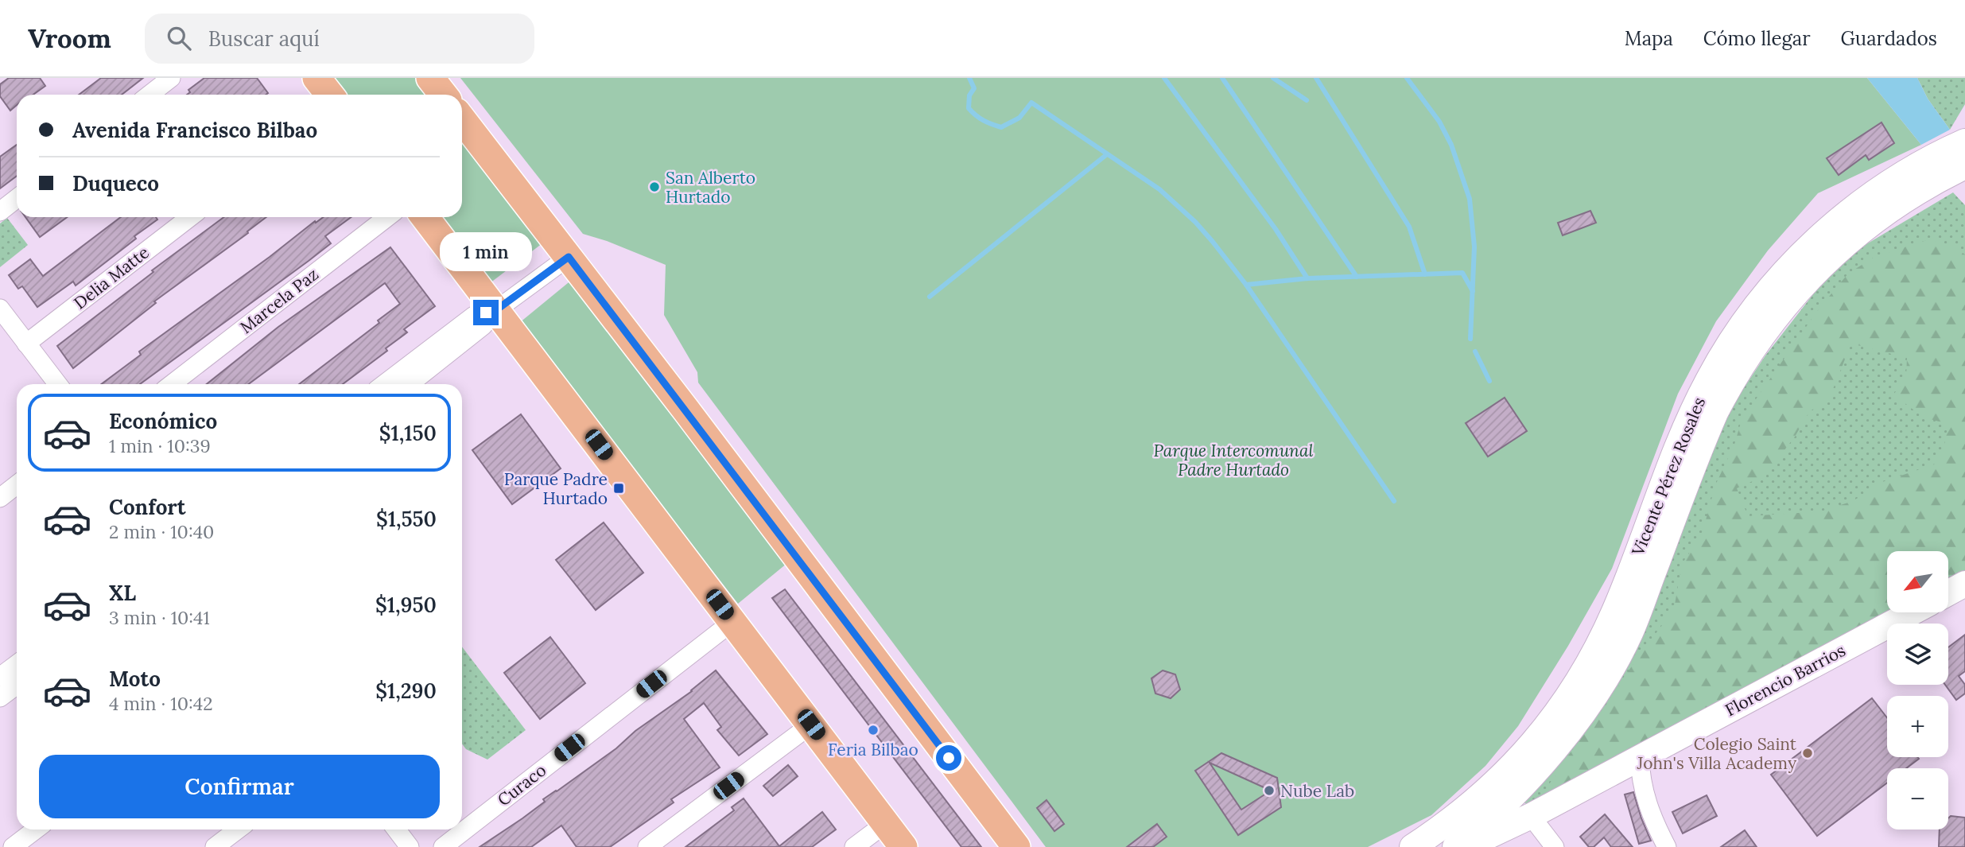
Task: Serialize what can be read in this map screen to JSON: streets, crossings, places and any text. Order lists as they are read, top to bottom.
{
  "streets": {
    "main road": ["Vicente Pérez Rosales", "Florencio Barrios"],
    "street": ["Delia Matte", "Marcela Paz", "Curaco"]
  },
  "parks": ["Parque Intercomunal Padre Hurtado"],
  "places": {
    "other": [
      "San Alberto Hurtado",
      "Feria Bilbao",
      "Colegio Saint John's Villa Academy",
      "Nube Lab"
    ],
    "transit": ["Parque Padre Hurtado"]
  },
  "north": "bottom left",
  "page": {
    "header": "Vroom",
    "search": "Buscar aquí",
    "nav": ["Mapa", "Cómo llegar", "Guardados"],
    "banner": ["Avenida Francisco Bilbao", "Duqueco"],
    "bubble": "1 min",
    "list": [
      {
        "name": "Económico",
        "note": "1 min · 10:39",
        "value": "$1,150"
      },
      {
        "name": "Confort",
        "note": "2 min · 10:40",
        "value": "$1,550"
      },
      {
        "name": "XL",
        "note": "3 min · 10:41",
        "value": "$1,950"
      },
      {
        "name": "Moto",
        "note": "4 min · 10:42",
        "value": "$1,290"
      }
    ],
    "map_buttons": ["+", "−"],
    "buttons": "Confirmar"
  }
}
